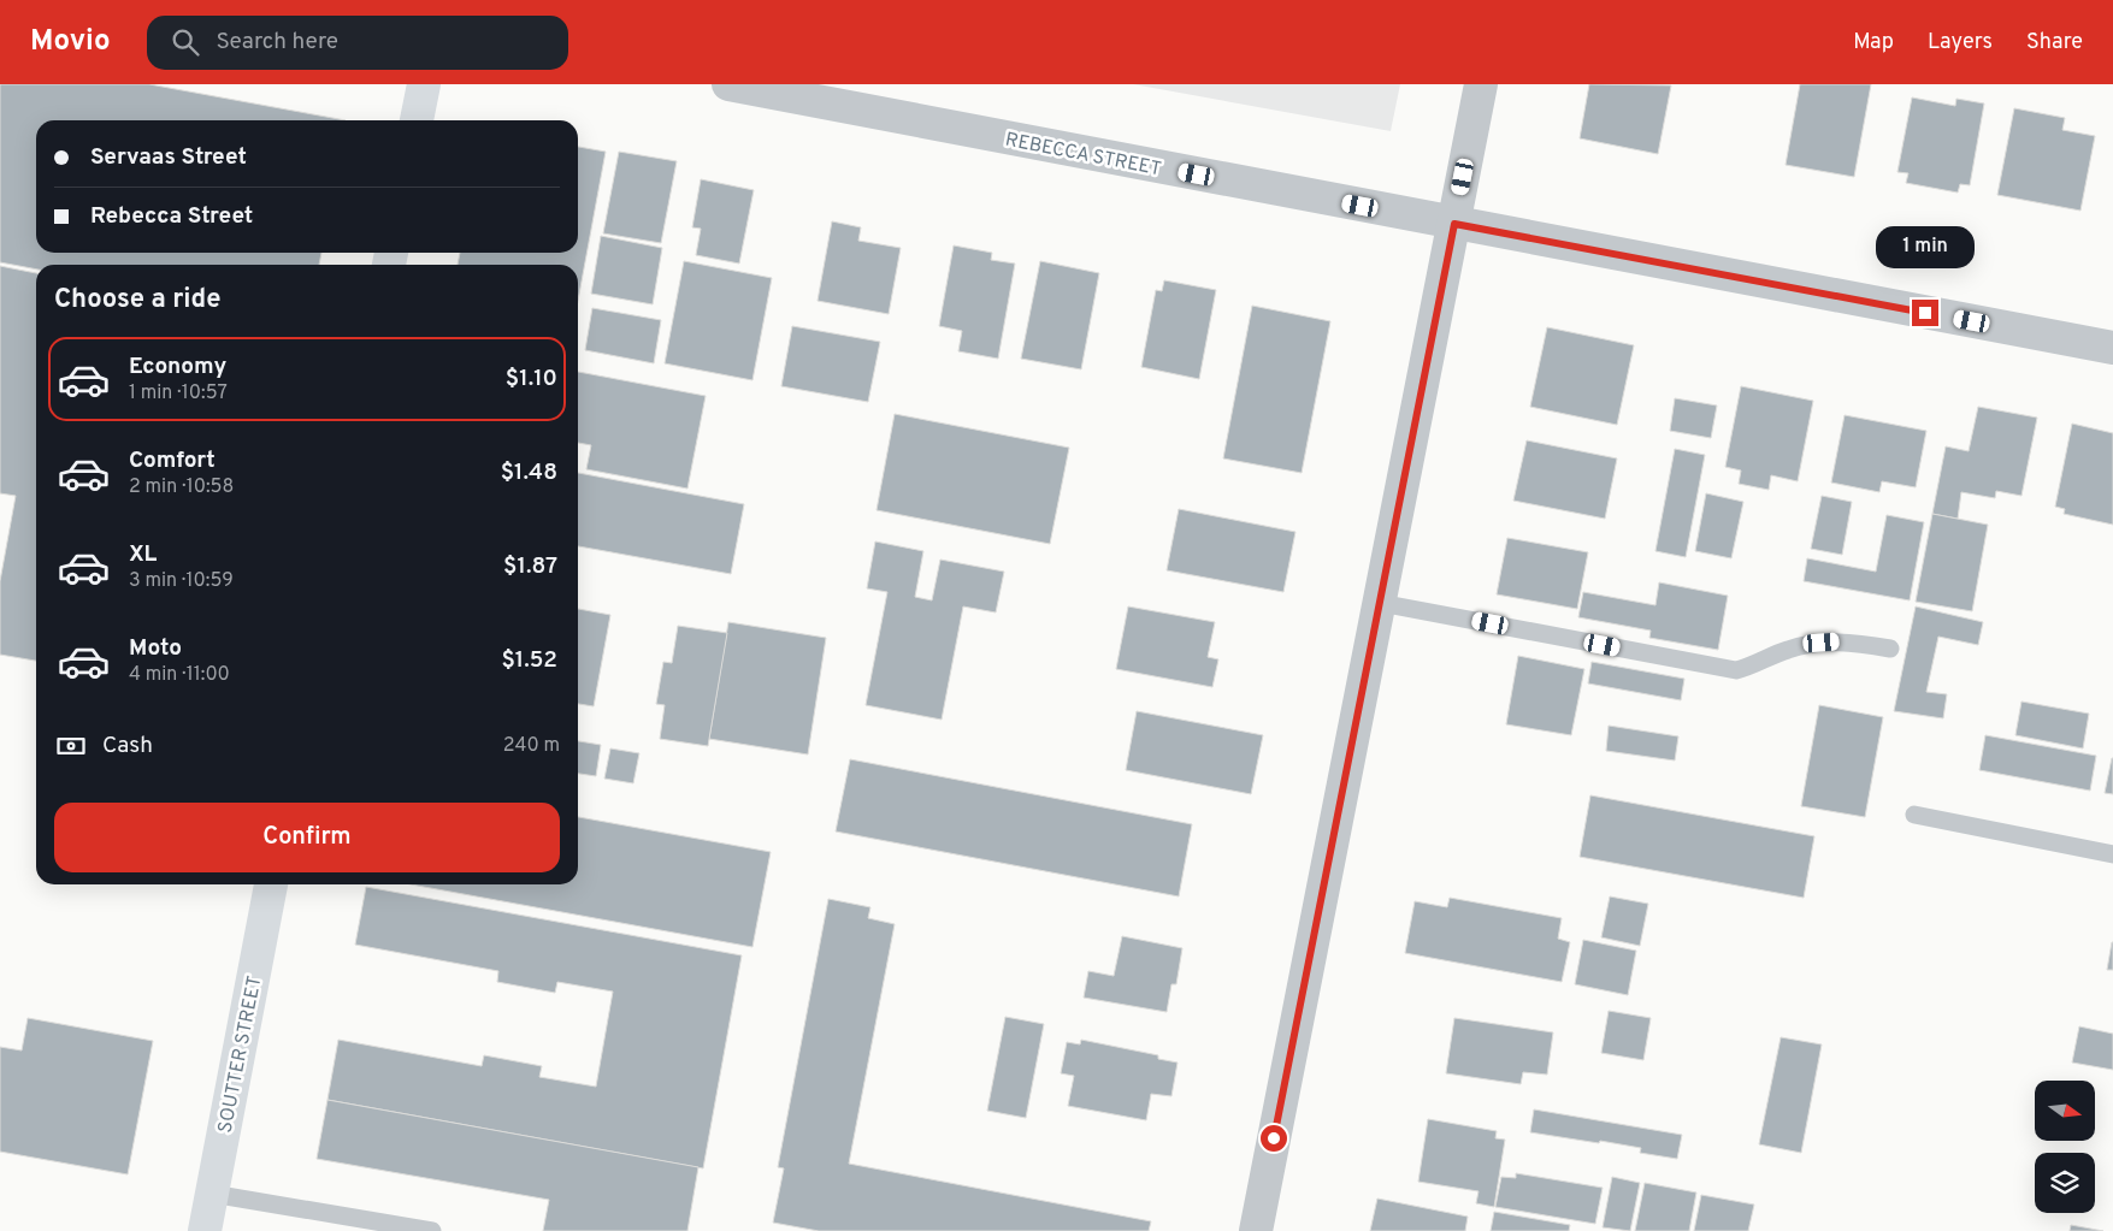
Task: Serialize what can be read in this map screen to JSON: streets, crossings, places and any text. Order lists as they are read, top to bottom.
{
  "streets": {
    "main road": ["SOUTTER STREET"],
    "street": ["REBECCA STREET"]
  },
  "north": "right",
  "page": {
    "header": "Movio",
    "search": "Search here",
    "nav": ["Map", "Layers", "Share"],
    "banner": ["Servaas Street", "Rebecca Street"],
    "bubble": "1 min",
    "heading": "Choose a ride",
    "list": [
      {
        "name": "Economy",
        "note": "1 min · 10:57",
        "value": "$1.10"
      },
      {
        "name": "Comfort",
        "note": "2 min · 10:58",
        "value": "$1.48"
      },
      {
        "name": "XL",
        "note": "3 min · 10:59",
        "value": "$1.87"
      },
      {
        "name": "Moto",
        "note": "4 min · 11:00",
        "value": "$1.52"
      }
    ],
    "pay": ["Cash", "240 m"],
    "buttons": "Confirm"
  }
}
